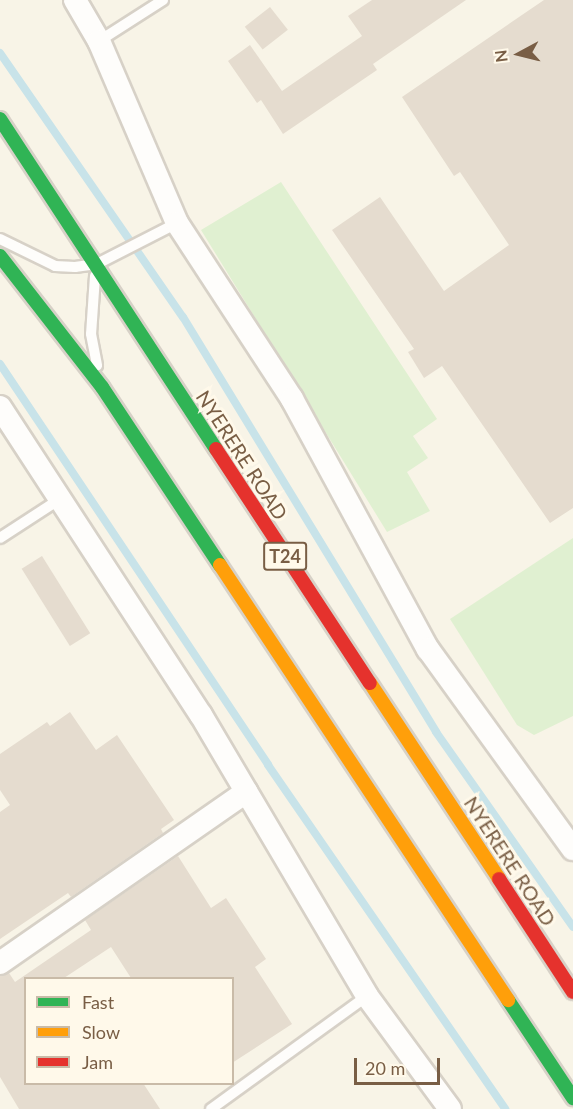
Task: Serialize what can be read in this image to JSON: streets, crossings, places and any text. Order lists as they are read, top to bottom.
{
  "streets": {
    "highway": ["NYERERE ROAD", "T24"]
  },
  "legend": ["Fast", "Slow", "Jam"],
  "scale_bar": "20 m",
  "north": "left"
}
